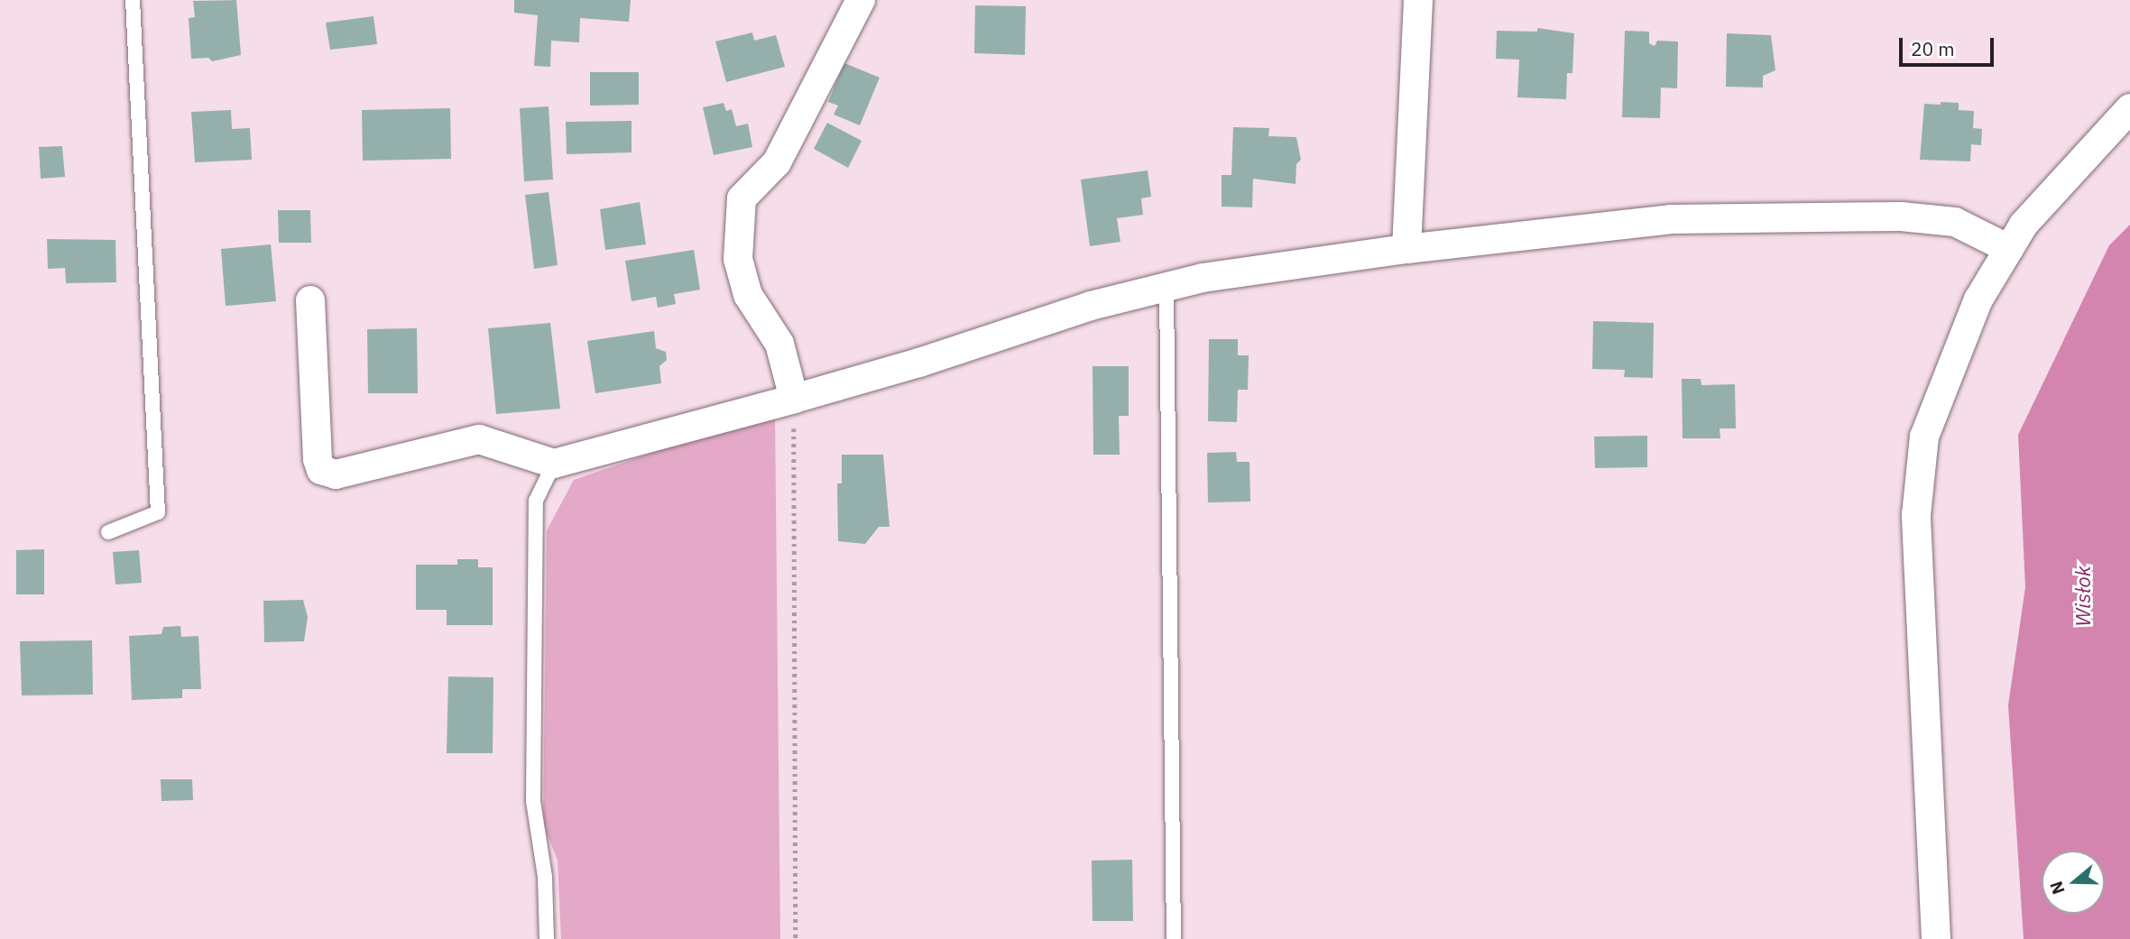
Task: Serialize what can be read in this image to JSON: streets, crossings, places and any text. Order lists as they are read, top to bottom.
{
  "water": ["Wisłok"],
  "scale_bar": "20 m",
  "north": "left"
}
